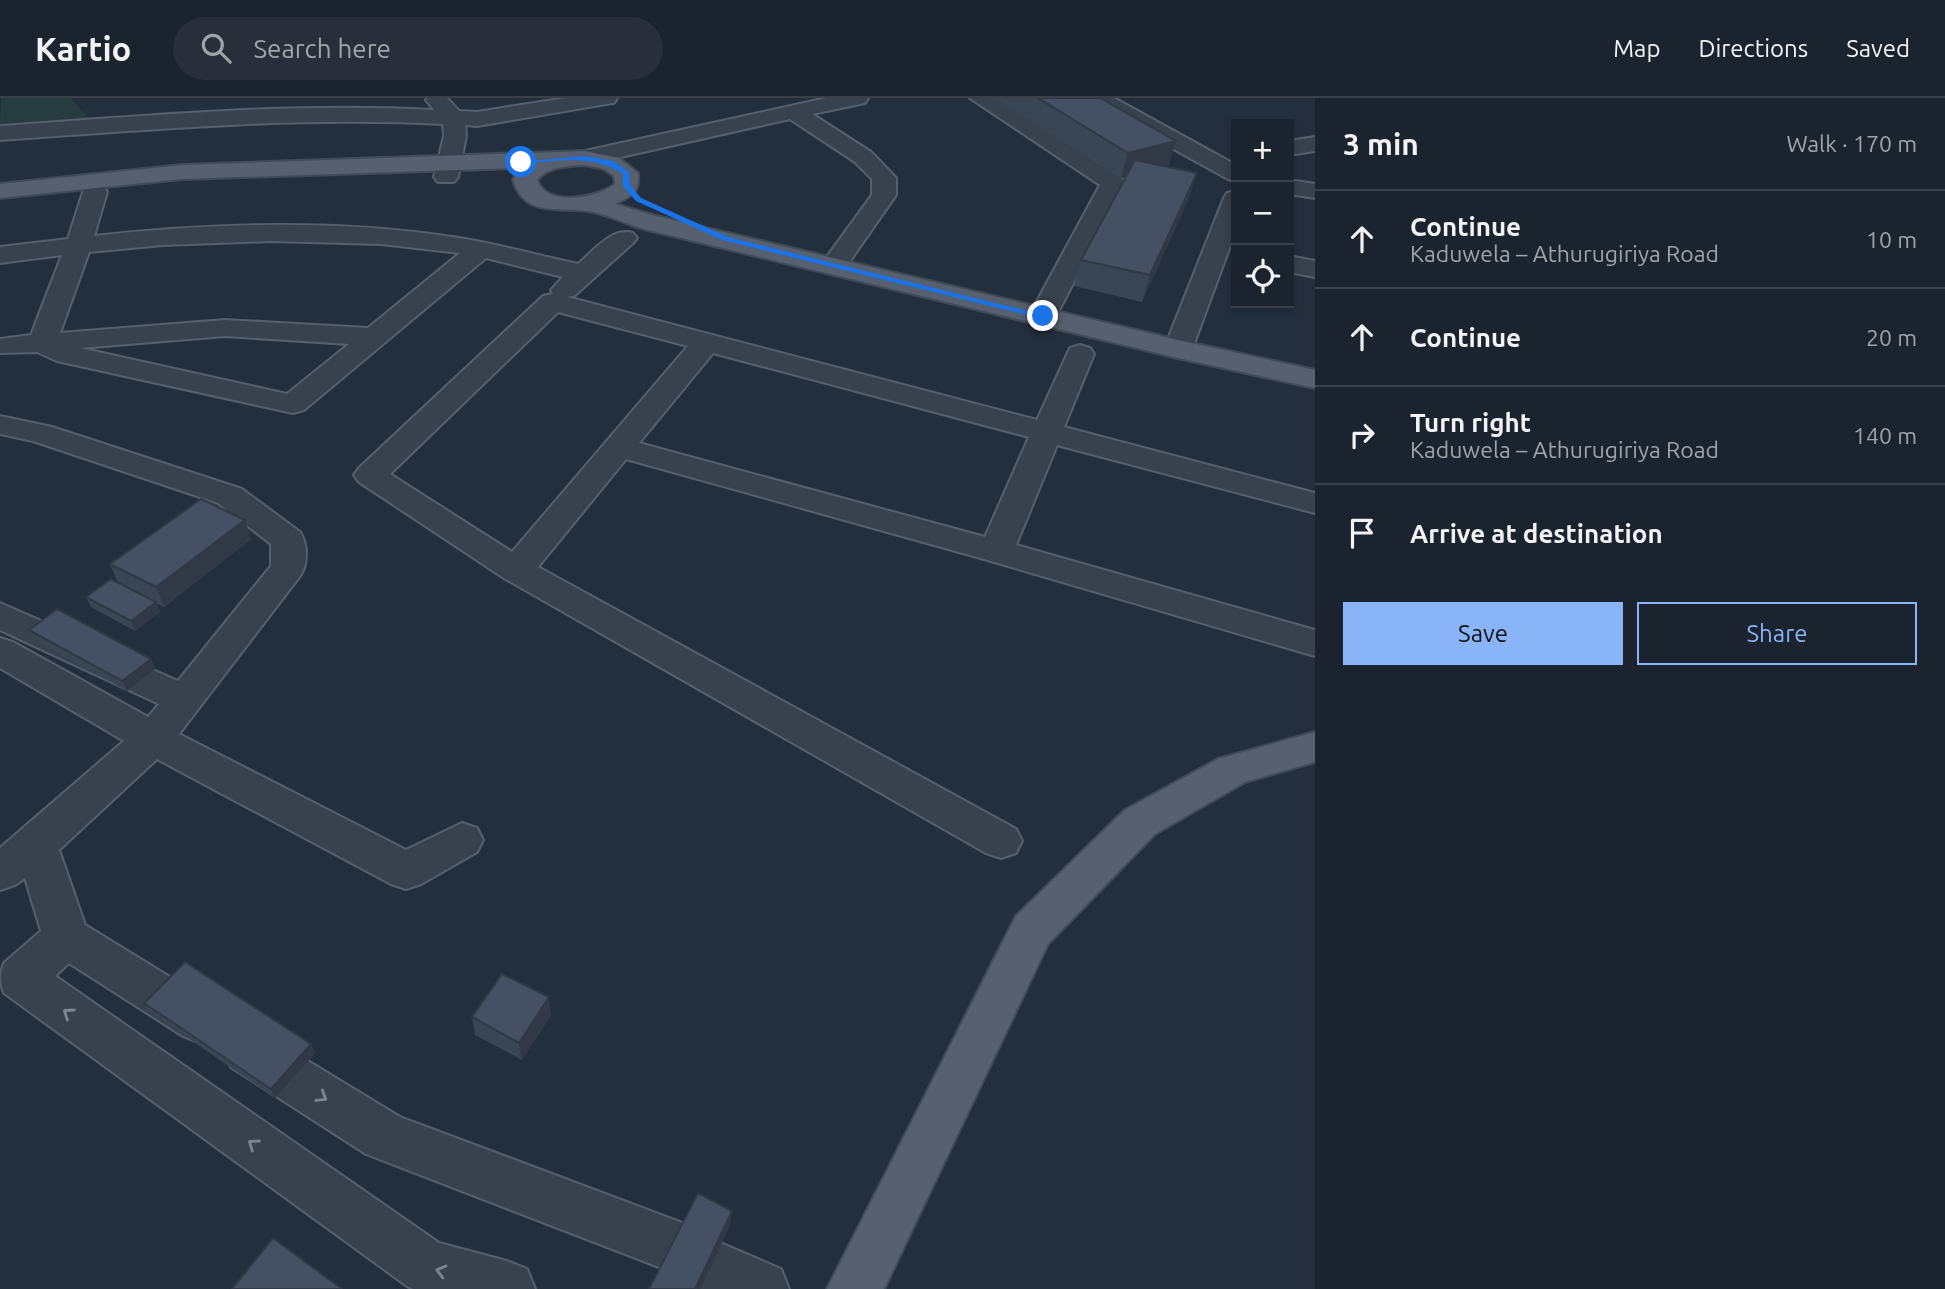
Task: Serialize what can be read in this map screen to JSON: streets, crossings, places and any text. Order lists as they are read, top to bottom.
{
  "page": {
    "header": "Kartio",
    "search": "Search here",
    "nav": ["Map", "Directions", "Saved"],
    "heading": ["3 min", "Walk · 170 m"],
    "map_buttons": ["+", "−"],
    "list": [
      ["Continue", "Kaduwela – Athurugiriya Road", "10 m"],
      ["Continue", "20 m"],
      ["Turn right", "Kaduwela – Athurugiriya Road", "140 m"],
      "Arrive at destination"
    ],
    "buttons": ["Save", "Share"]
  }
}
